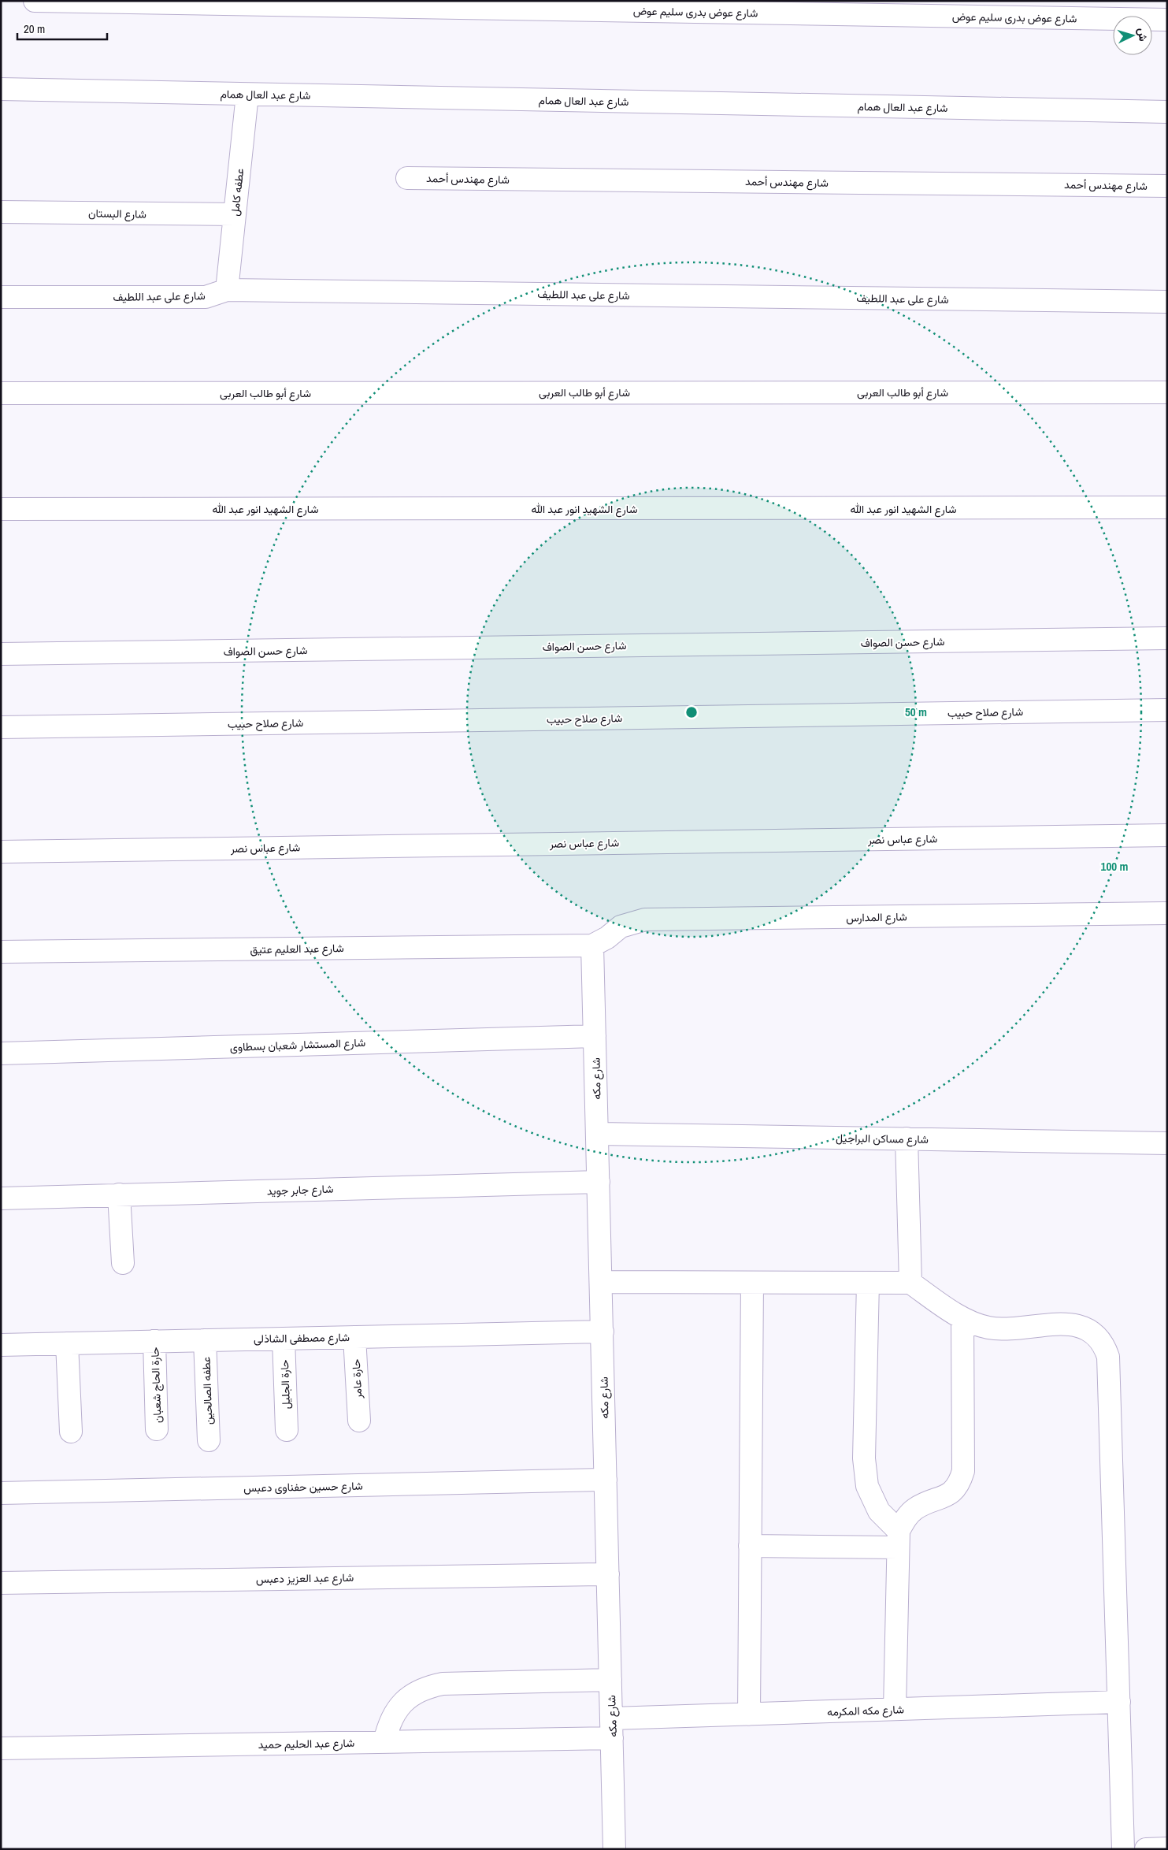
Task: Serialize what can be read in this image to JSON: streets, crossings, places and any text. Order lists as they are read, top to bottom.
{
  "streets": {
    "street": [
      "شارع عوض بدرى سليم عوض",
      "شارع عبد العال همام",
      "شارع مهندس أحمد",
      "عطفه كامل",
      "شارع البستان",
      "شارع على عبد اللطيف",
      "شارع أبو طالب العربى",
      "شارع الشهيد انور عبد الله",
      "شارع حسن الصواف",
      "شارع صلاح حبيب",
      "شارع عباس نصر",
      "شارع المدارس",
      "شارع عبد العليم عتيق",
      "شارع المستشار شعبان بسطاوى",
      "شارع مكه",
      "شارع مساكن البراجيل",
      "شارع جابر جويد",
      "شارع مصطفى الشاذلى",
      "حارة عامر",
      "حارة الجليل",
      "حارة الحاج شعبان",
      "عطفه الصالحين",
      "شارع حسين حفناوى دعبس",
      "شارع عبد العزيز دعبس",
      "شارع مكه المكرمه",
      "شارع عبد الحليم حميد"
    ]
  },
  "crossings": [
    ["شارع عبد العال همام", "عطفه كامل"],
    ["عطفه كامل", "شارع البستان"],
    ["عطفه كامل", "شارع على عبد اللطيف"],
    ["شارع المدارس", "شارع عبد العليم عتيق"],
    ["شارع المدارس", "شارع مكه"],
    ["شارع عبد العليم عتيق", "شارع مكه"],
    ["شارع المستشار شعبان بسطاوى", "شارع مكه"],
    ["شارع مكه", "شارع مساكن البراجيل"],
    ["شارع مكه", "شارع جابر جويد"],
    ["شارع مكه", "شارع مصطفى الشاذلى"],
    ["شارع مكه", "شارع حسين حفناوى دعبس"],
    ["شارع مكه", "شارع عبد العزيز دعبس"],
    ["شارع مكه", "شارع مكه المكرمه"],
    ["شارع مكه", "شارع عبد الحليم حميد"],
    ["شارع مصطفى الشاذلى", "حارة عامر"],
    ["شارع مصطفى الشاذلى", "حارة الجليل"],
    ["شارع مصطفى الشاذلى", "حارة الحاج شعبان"],
    ["شارع مصطفى الشاذلى", "عطفه الصالحين"],
    ["شارع مكه المكرمه", "شارع عبد الحليم حميد"]
  ],
  "scale_bar": "20 m",
  "north": "right",
  "rings": ["50 m", "100 m"]
}
